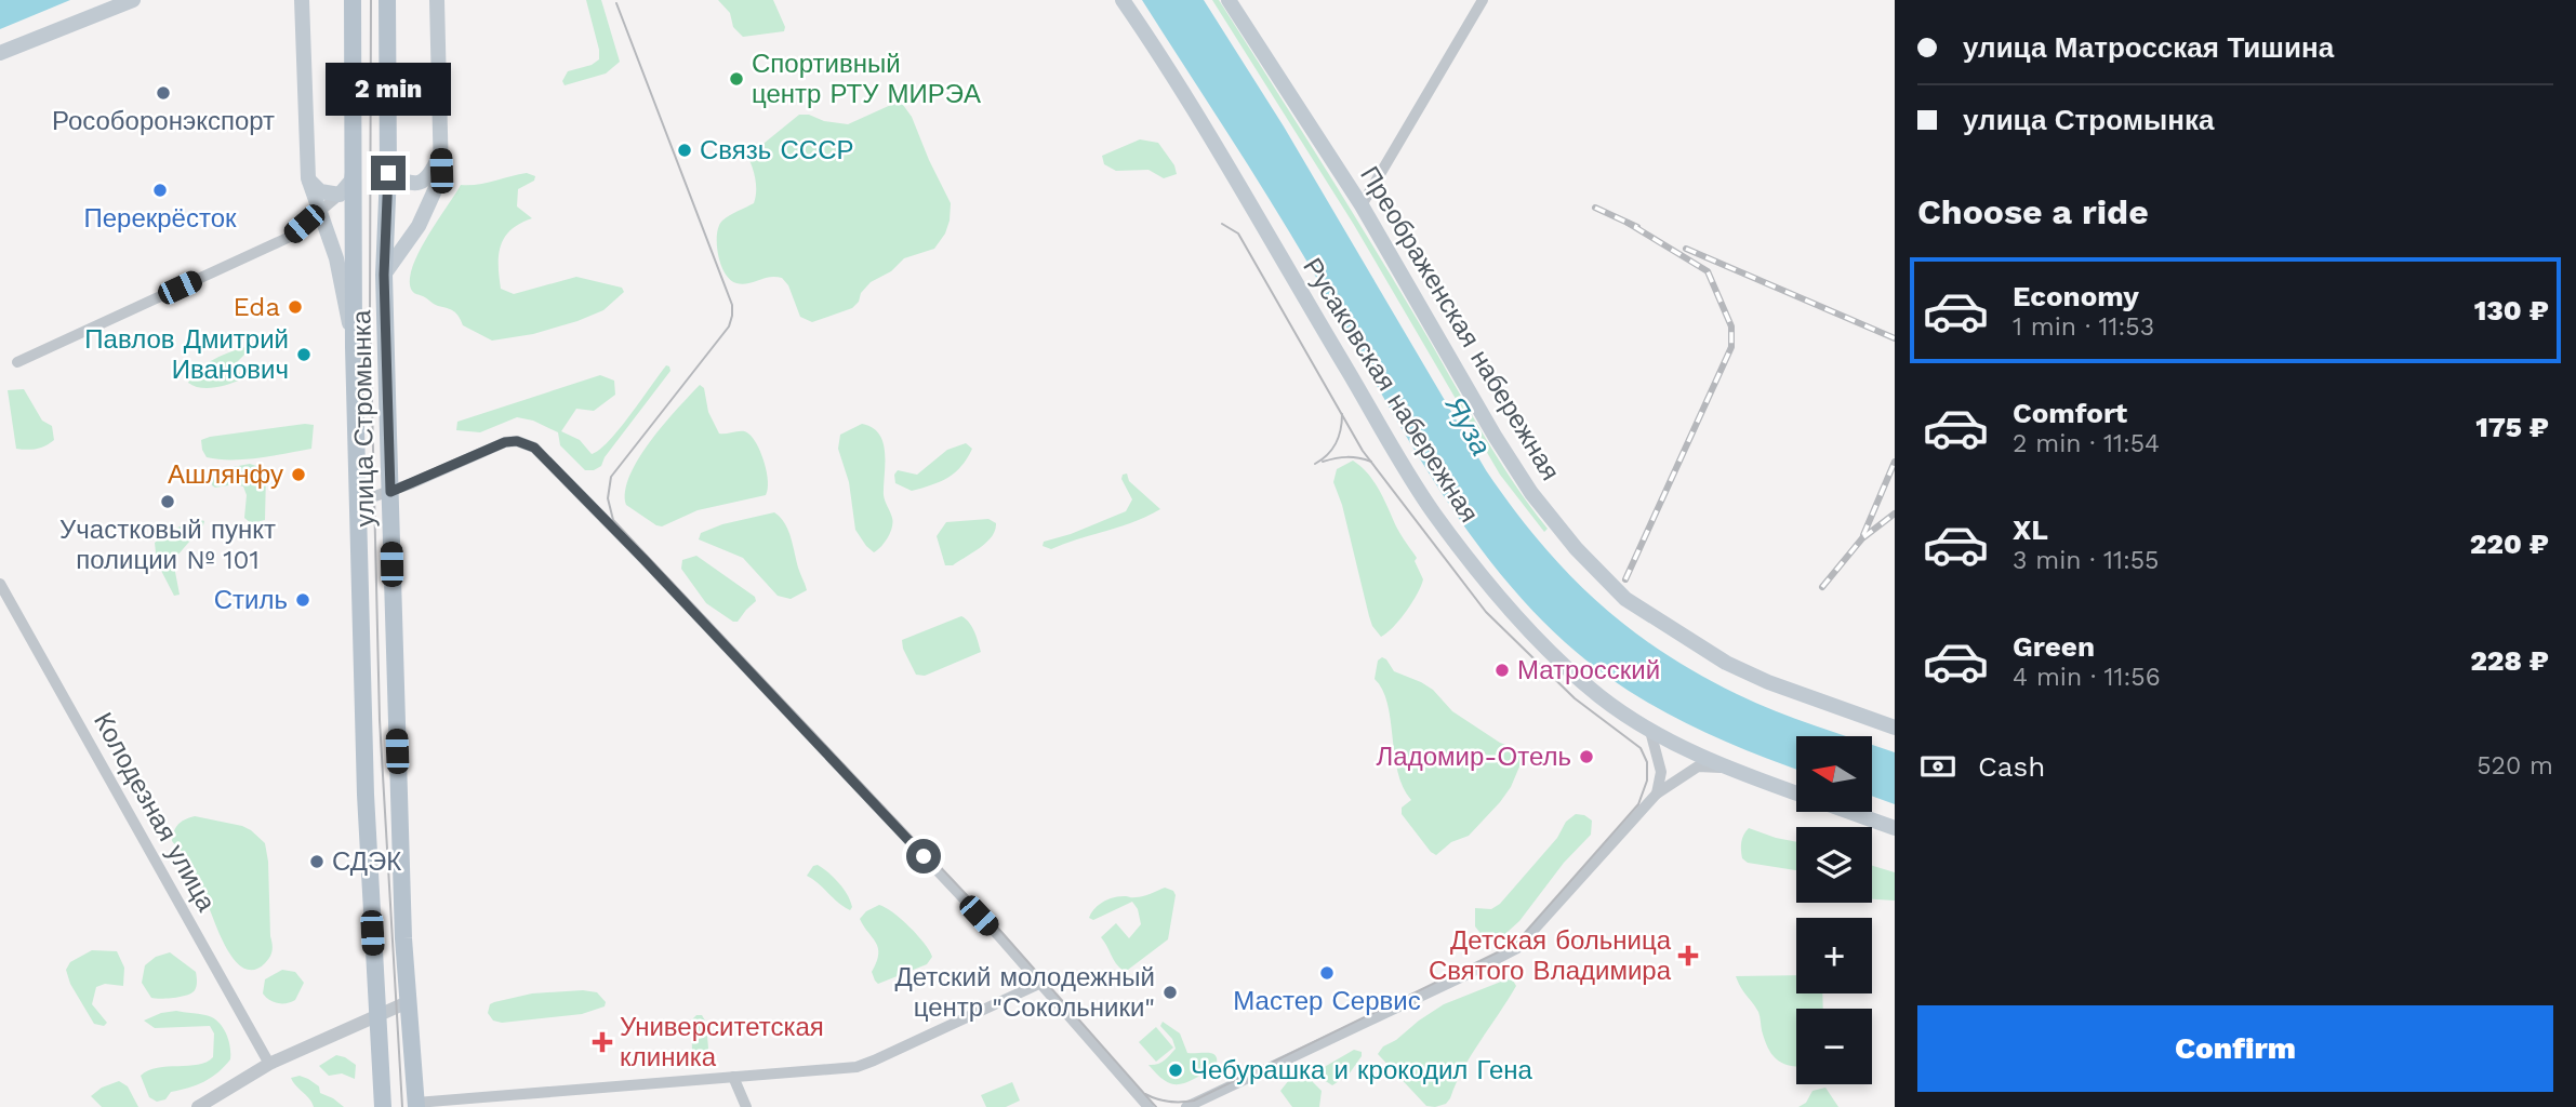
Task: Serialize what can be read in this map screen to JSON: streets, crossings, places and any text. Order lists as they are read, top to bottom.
{
  "streets": {
    "main road": ["Преображенская набережная", "Русаковская набережная", "улица Стромынка"],
    "street": ["Колодезная улица"]
  },
  "water": ["Яуза"],
  "places": {
    "other": [
      "Спортивный центр РТУ МИРЭА",
      "Рособоронэкспорт",
      "Связь СССР",
      "Перекрёсток",
      "Eda",
      "Павлов Дмитрий Иванович",
      "Ашлянфу",
      "Участковый пункт полиции № 101",
      "Стиль",
      "Матросский",
      "Ладомир-Отель",
      "СДЭК",
      "Мастер Сервис",
      "Детский молодежный центр \"Сокольники\"",
      "Чебурашка и крокодил Гена"
    ],
    "health": ["Детская больница Святого Владимира", "Университетская клиника"]
  },
  "north": "left",
  "page": {
    "banner": ["улица Матросская Тишина", "улица Стромынка"],
    "bubble": "2 min",
    "heading": "Choose a ride",
    "list": [
      {
        "name": "Economy",
        "note": "1 min · 11:53",
        "value": "130 ₽"
      },
      {
        "name": "Comfort",
        "note": "2 min · 11:54",
        "value": "175 ₽"
      },
      {
        "name": "XL",
        "note": "3 min · 11:55",
        "value": "220 ₽"
      },
      {
        "name": "Green",
        "note": "4 min · 11:56",
        "value": "228 ₽"
      }
    ],
    "pay": ["Cash", "520 m"],
    "map_buttons": ["+", "−"],
    "buttons": "Confirm"
  }
}
